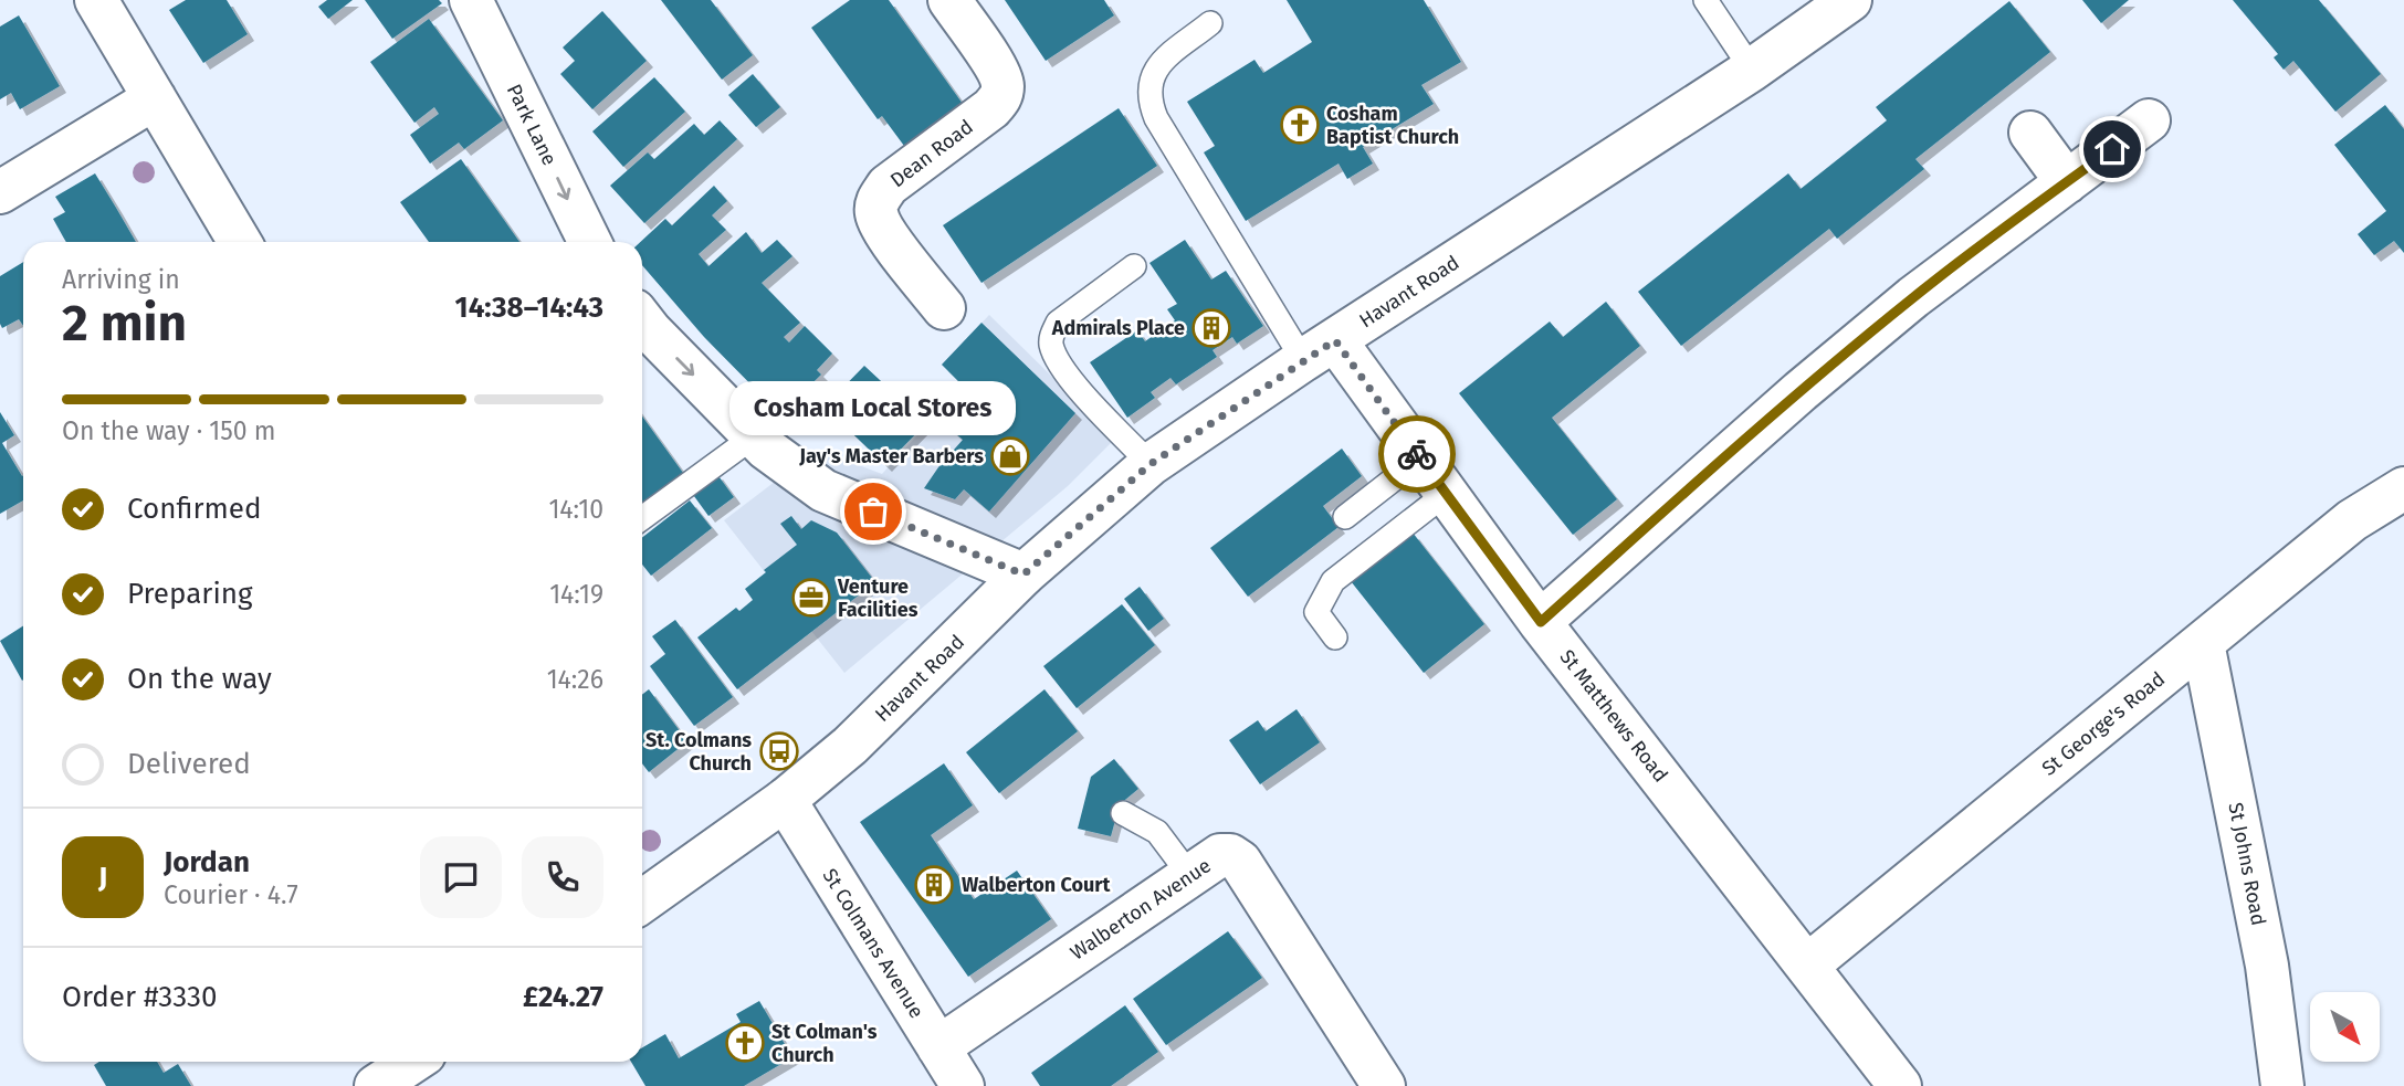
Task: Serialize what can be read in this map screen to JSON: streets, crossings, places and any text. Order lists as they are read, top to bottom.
{
  "streets": {
    "street": [
      "Park Lane",
      "Dean Road",
      "Havant Road",
      "St Matthews Road",
      "St George's Road",
      "St Johns Road",
      "Walberton Avenue",
      "St Colmans Avenue"
    ]
  },
  "crossings": [
    ["Havant Road", "St Matthews Road"],
    ["Havant Road", "St Colmans Avenue"],
    ["St Matthews Road", "St George's Road"],
    ["St George's Road", "St Johns Road"],
    ["Walberton Avenue", "St Colmans Avenue"]
  ],
  "places": {
    "church": ["Cosham Baptist Church", "St Colman's Church"],
    "building": ["Admirals Place", "Walberton Court"],
    "shop": ["Jay's Master Barbers"],
    "other": ["Cosham Local Stores"],
    "office": ["Venture Facilities"],
    "bus stop": ["St. Colmans Church"]
  },
  "north": "bottom right",
  "page": {
    "heading": ["2 min", "Arriving in", "14:38–14:43"],
    "panel": [
      "Jordan",
      "Courier · 4.7",
      "Order #3330",
      "£24.27"
    ],
    "bar": "On the way · 150 m",
    "bubble": "Cosham Local Stores",
    "list": [
      ["Confirmed", "14:10"],
      ["Preparing", "14:19"],
      ["On the way", "14:26"],
      "Delivered"
    ],
    "round": "J"
  }
}
